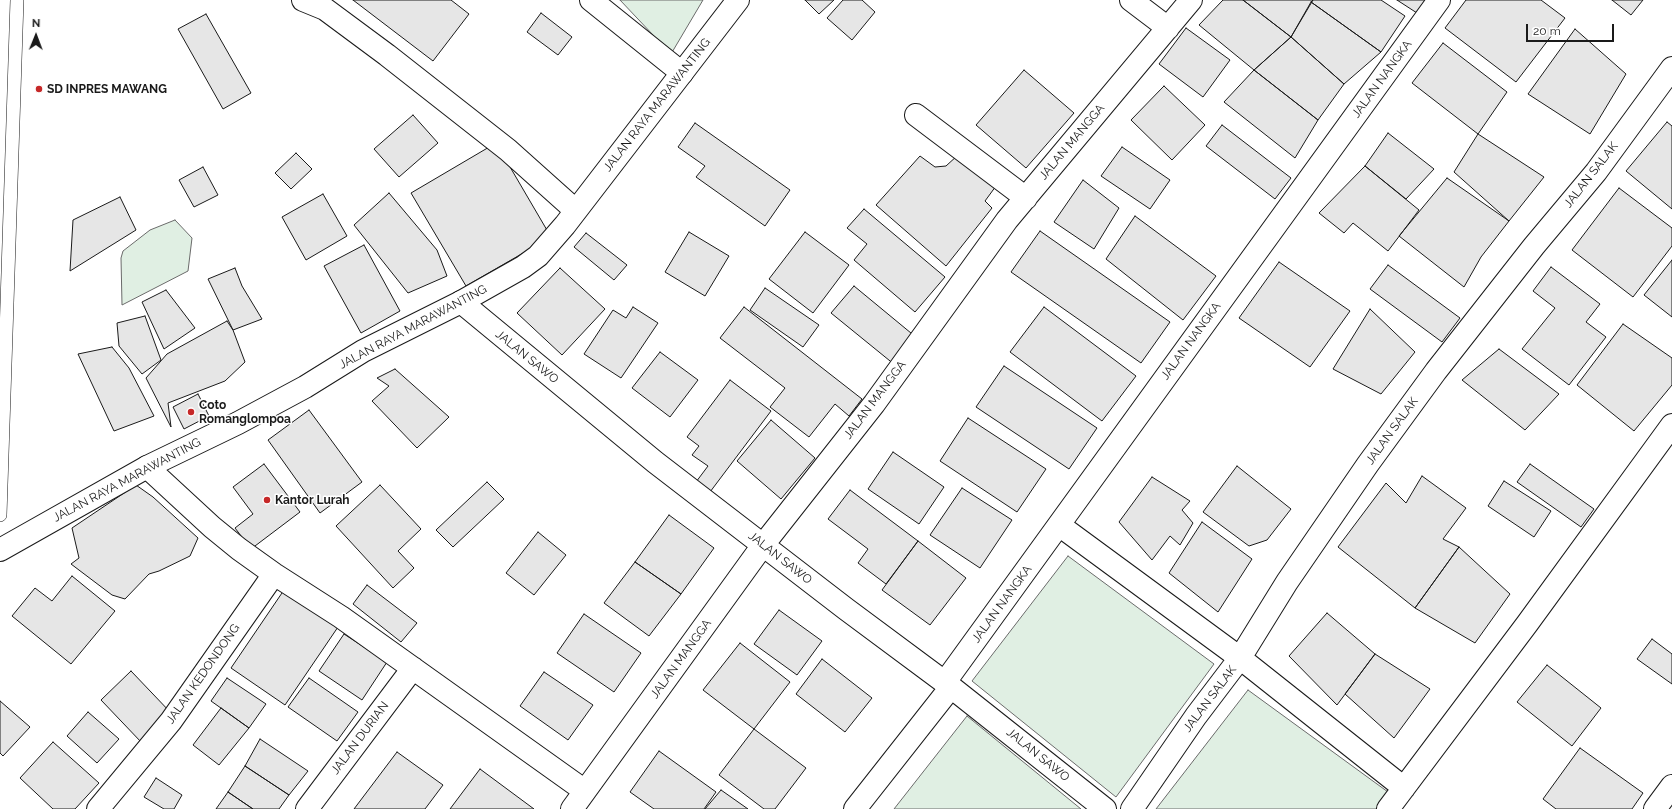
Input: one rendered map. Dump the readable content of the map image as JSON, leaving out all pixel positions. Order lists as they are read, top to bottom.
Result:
{
  "streets": {
    "street": [
      "JALAN NANGKA",
      "JALAN RAYA MARAWANTING",
      "JALAN MANGGA",
      "JALAN SALAK",
      "JALAN SAWO",
      "JALAN KEDONDONG",
      "JALAN DURIAN"
    ]
  },
  "crossings": [
    ["JALAN NANGKA", "JALAN SAWO"],
    ["JALAN RAYA MARAWANTING", "JALAN SAWO"],
    ["JALAN MANGGA", "JALAN SAWO"]
  ],
  "places": ["SD INPRES MAWANG", "Coto Romanglompoa", "Kantor Lurah"],
  "scale_bar": "20 m",
  "north": "top"
}
